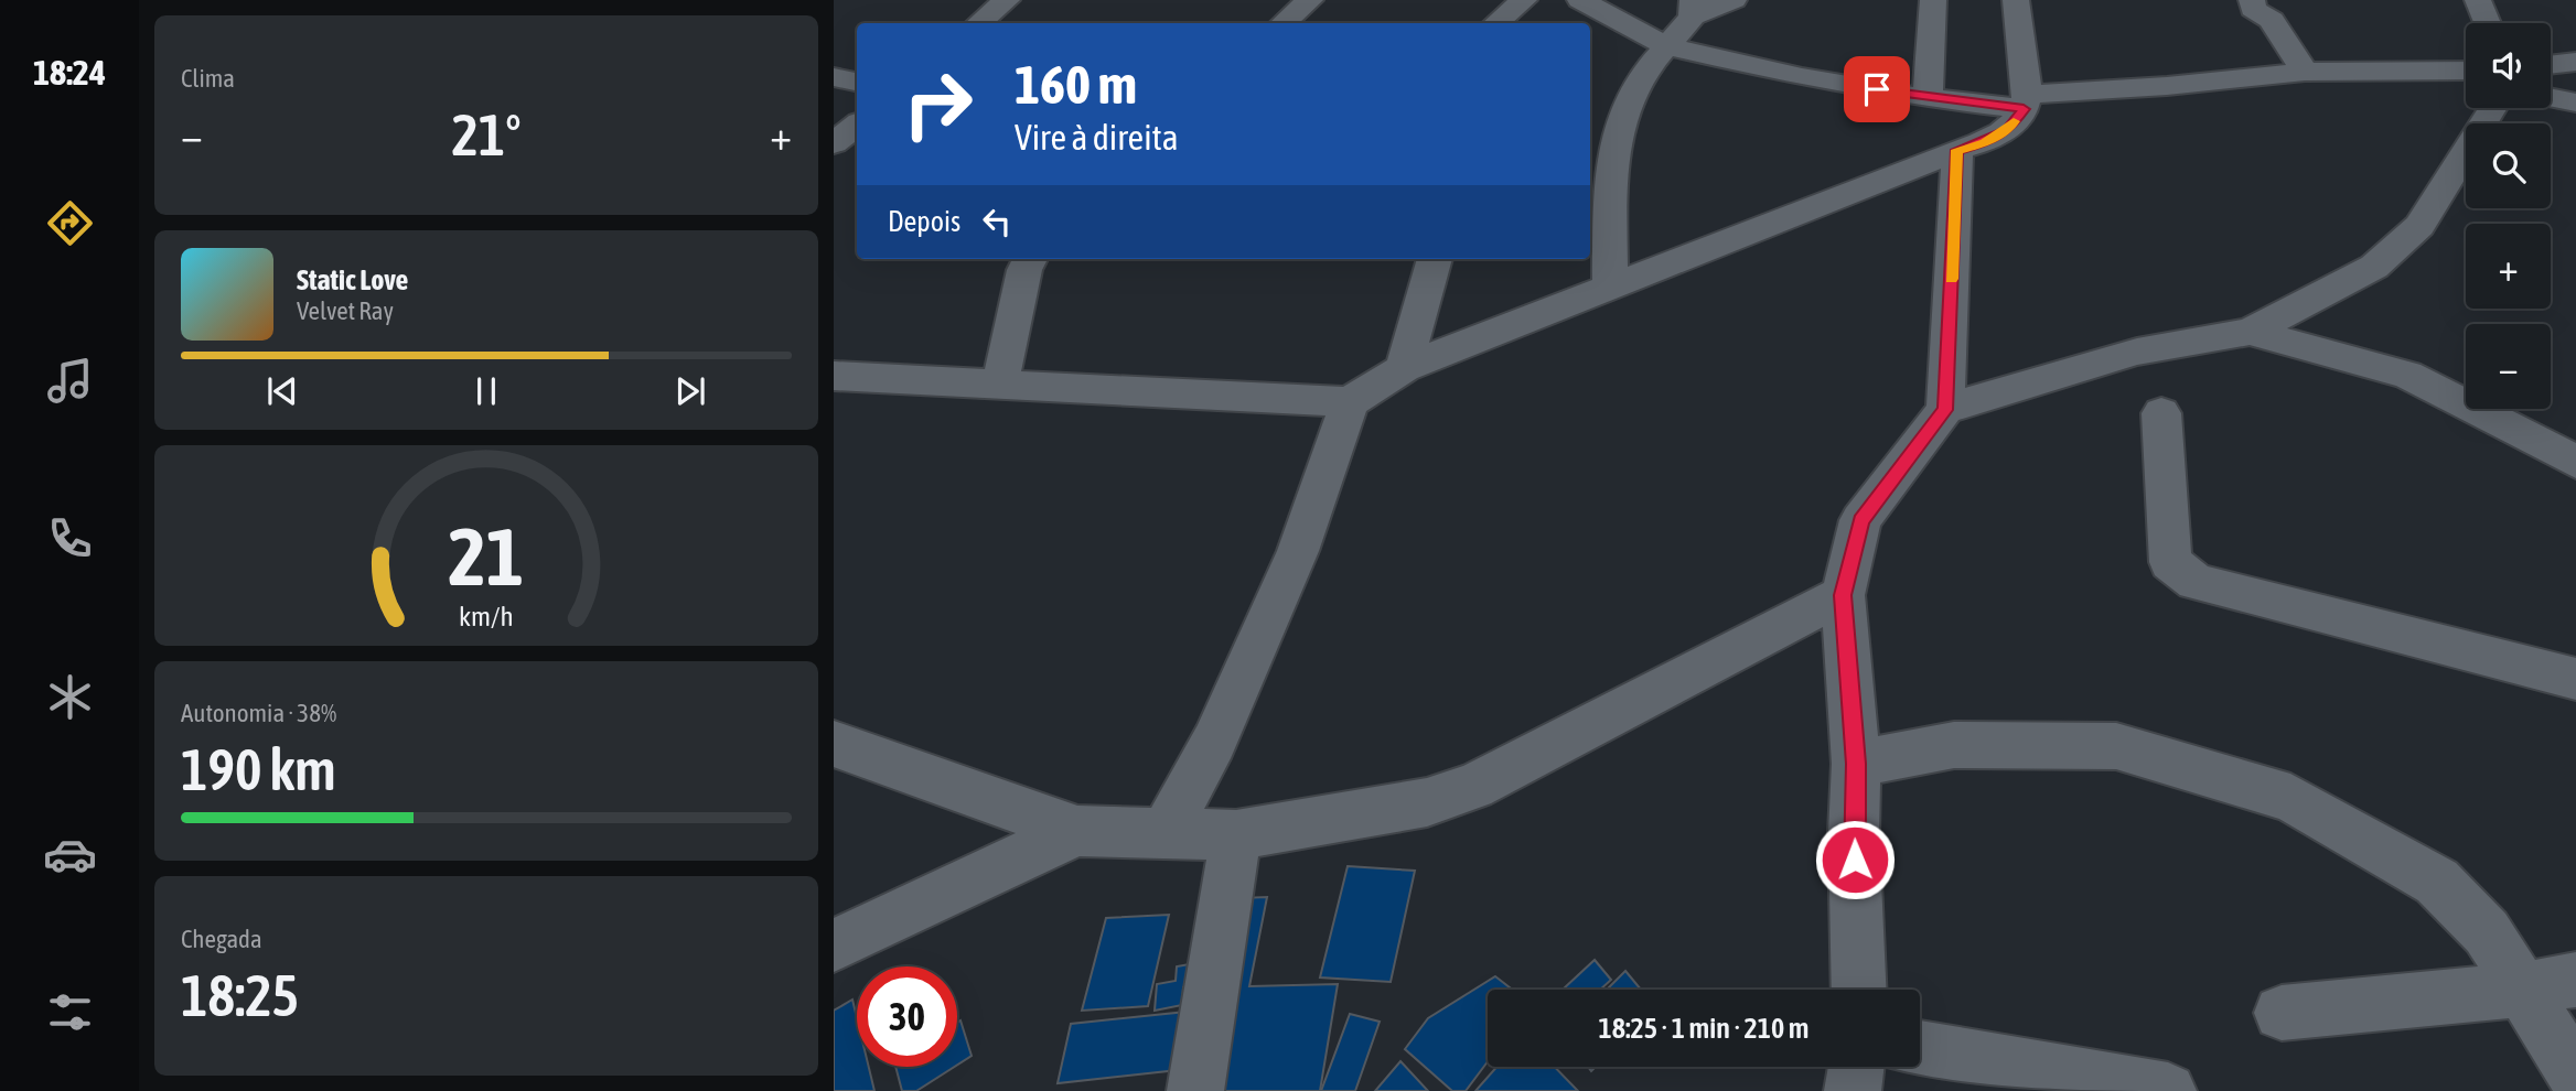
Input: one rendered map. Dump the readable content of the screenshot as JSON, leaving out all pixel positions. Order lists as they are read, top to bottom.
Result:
{
  "page": {
    "tabs": "18:24",
    "tile": [
      "Clima",
      ["Autonomia · 38%", "190 km"],
      ["Chegada", "18:25"]
    ],
    "map_buttons": ["+", "−"],
    "turn": ["160 m", "Vire à direita"],
    "heat": ["−", "21°", "+"],
    "then": "Depois",
    "song": ["Static Love", "Velvet Ray"],
    "limit": "30",
    "trip": "18:25 · 1 min · 210 m",
    "gauge": ["21", "km/h"]
  }
}
